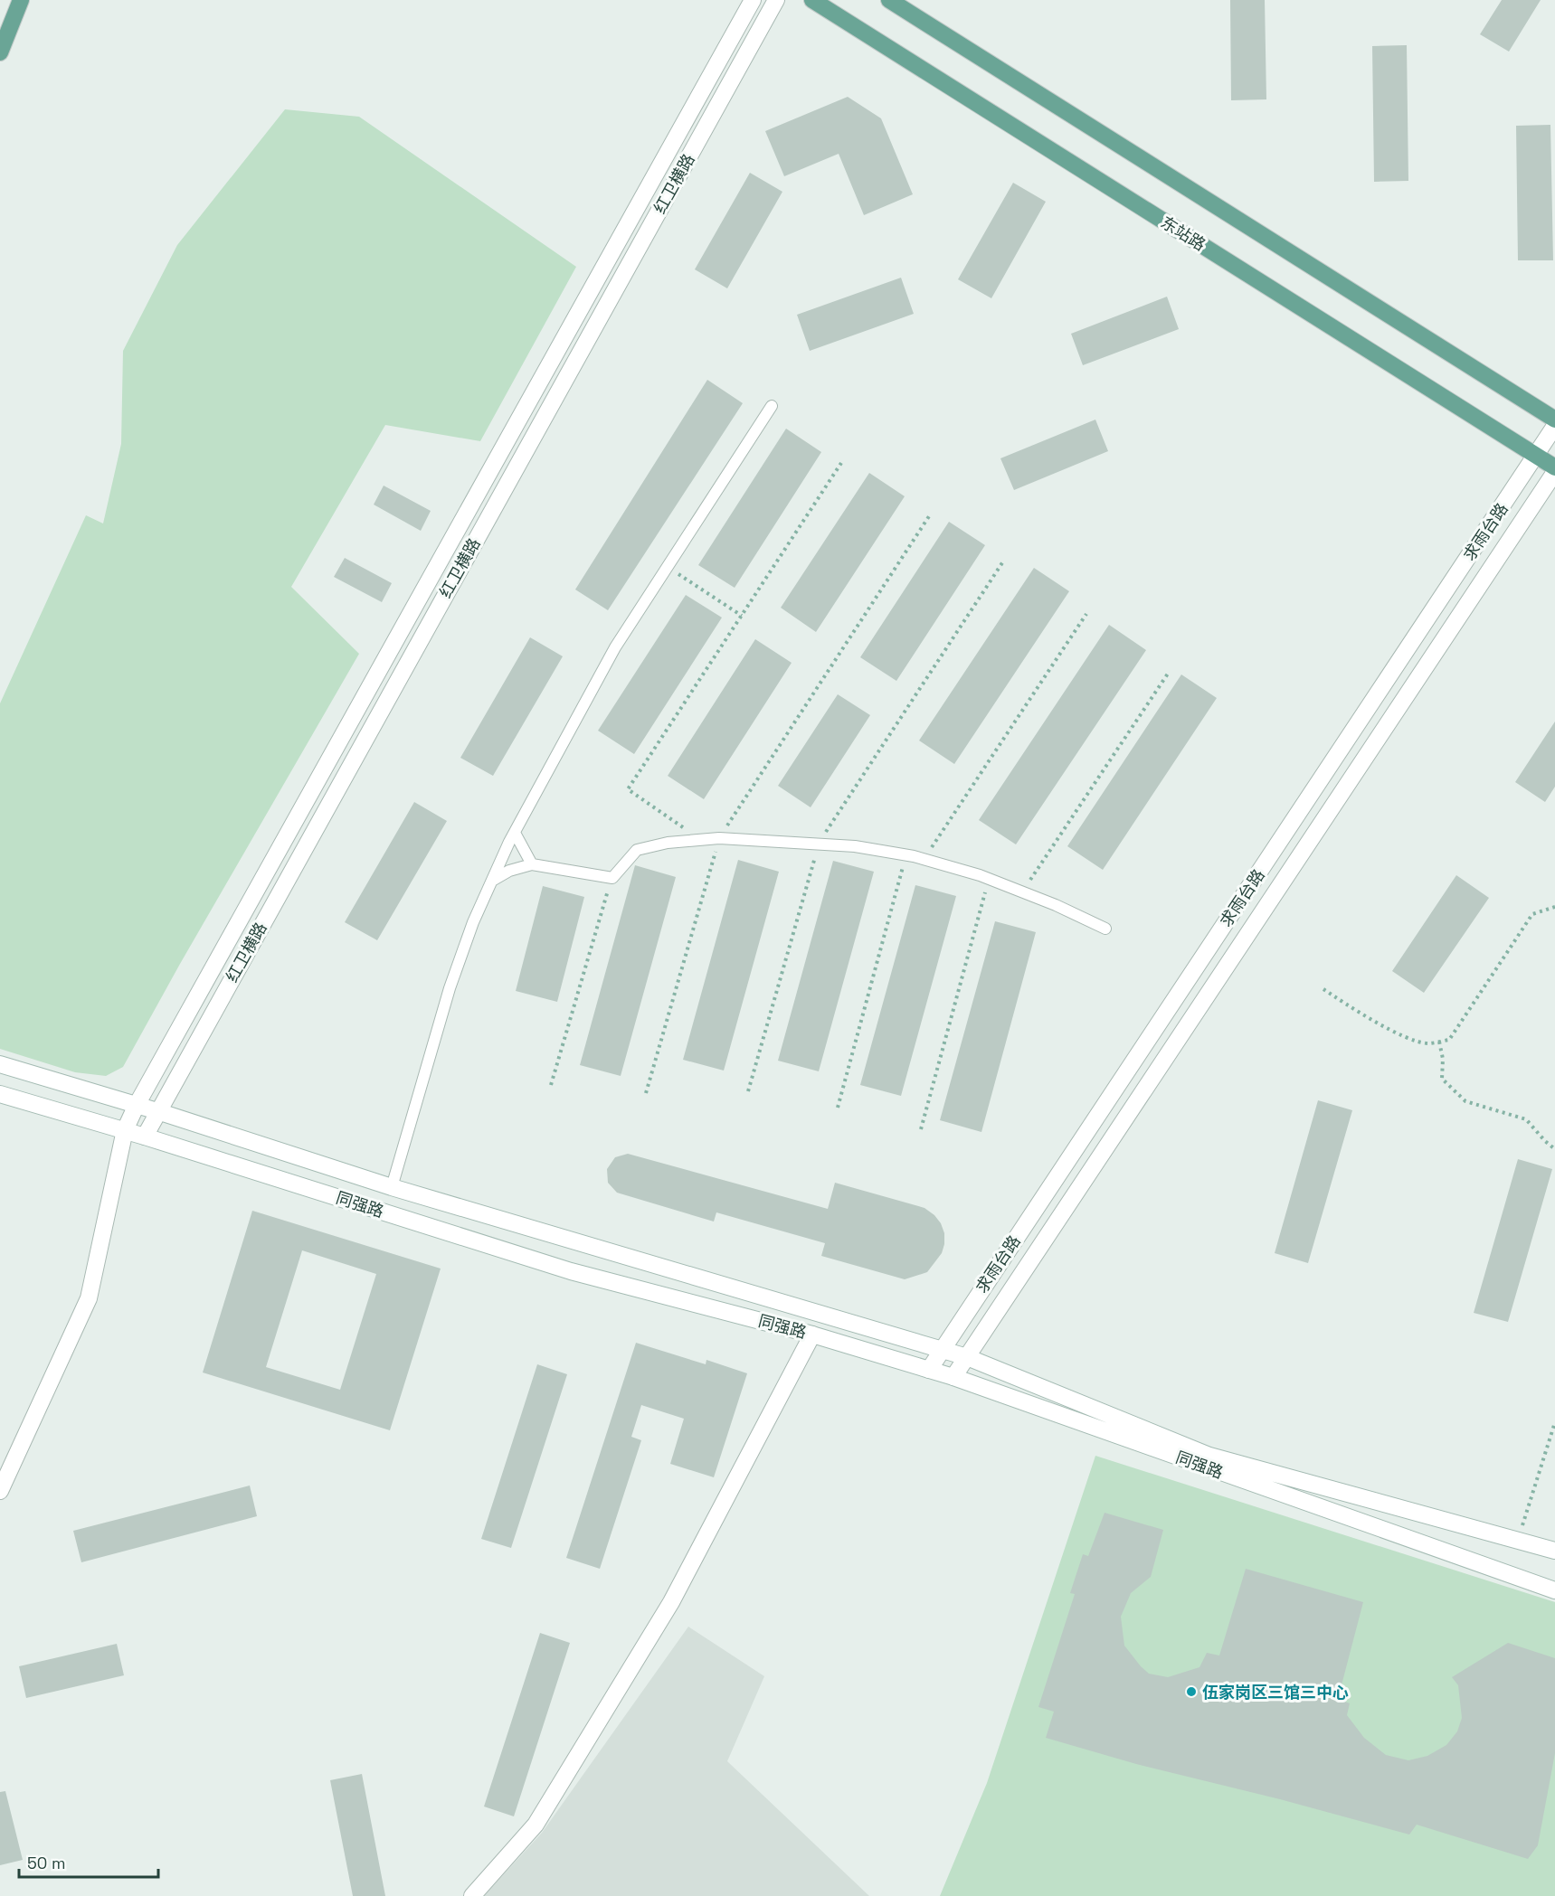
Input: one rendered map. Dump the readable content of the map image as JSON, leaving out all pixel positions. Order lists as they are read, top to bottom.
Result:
{
  "streets": {
    "main road": ["东站路"],
    "street": ["红卫横路", "求雨台路", "同强路"]
  },
  "crossings": [
    ["红卫横路", "同强路"],
    ["东站路", "求雨台路"],
    ["求雨台路", "同强路"]
  ],
  "places": ["伍家岗区三馆三中心"],
  "scale_bar": "50 m"
}
